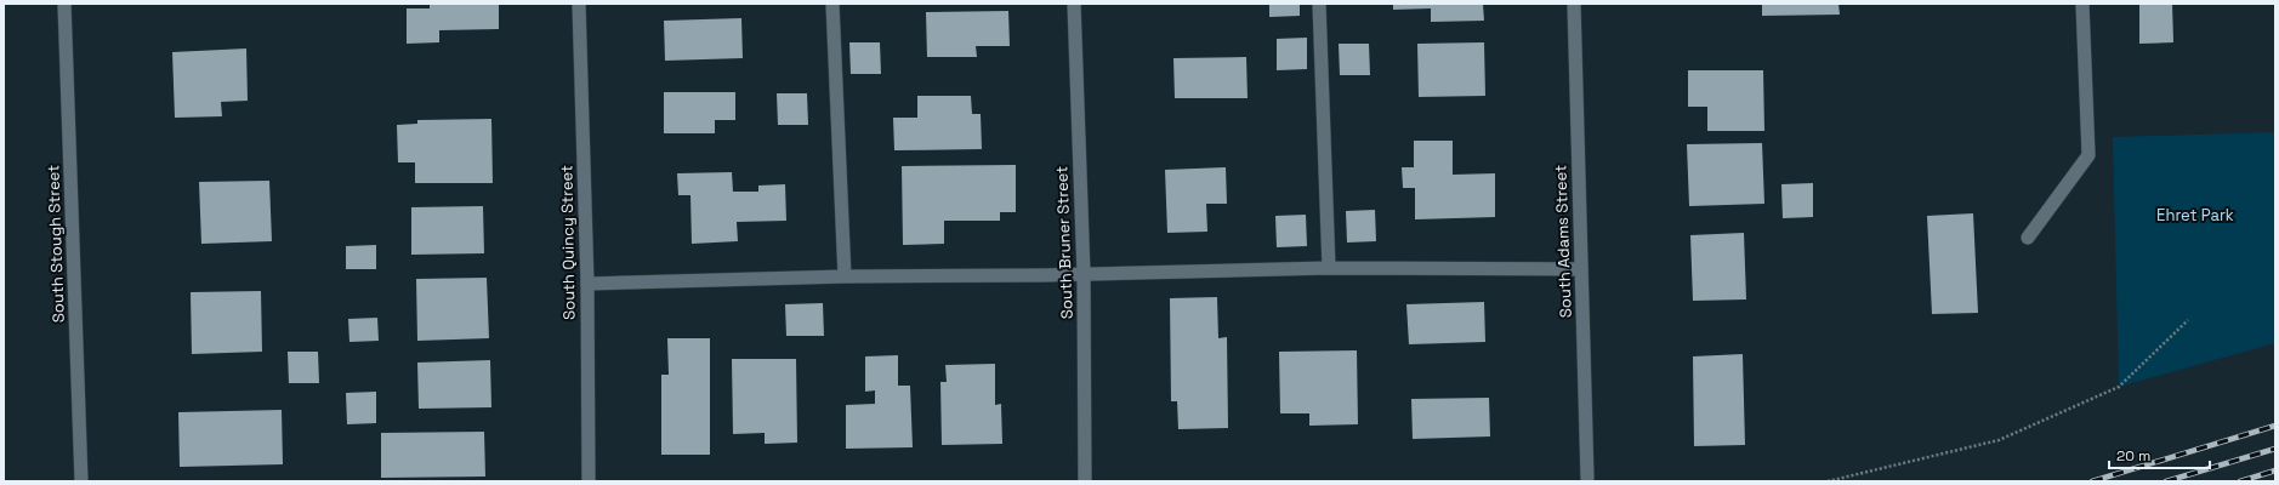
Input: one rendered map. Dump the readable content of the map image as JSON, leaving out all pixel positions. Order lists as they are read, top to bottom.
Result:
{
  "streets": {
    "street": [
      "South Adams Street",
      "South Quincy Street",
      "South Bruner Street",
      "South Stough Street"
    ]
  },
  "parks": ["Ehret Park"],
  "scale_bar": "20 m"
}
